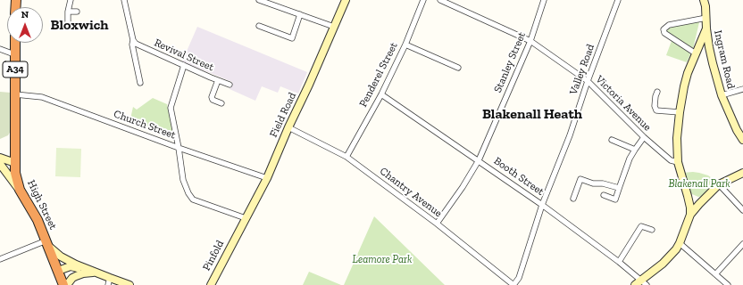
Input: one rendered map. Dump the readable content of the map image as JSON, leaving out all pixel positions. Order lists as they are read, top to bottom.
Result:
{
  "streets": {
    "highway": ["A34", "High Street"],
    "street": [
      "Revival Street",
      "Ingram Road",
      "Stanley Street",
      "Valley Road",
      "Penderel Street",
      "Victoria Avenue",
      "Field Road",
      "Church Street",
      "Booth Street",
      "Chantry Avenue",
      "Pinfold"
    ]
  },
  "crossings": [
    ["Stanley Street", "Victoria Avenue"],
    ["Stanley Street", "Booth Street"],
    ["Stanley Street", "Chantry Avenue"],
    ["A34", "High Street"],
    ["Valley Road", "Victoria Avenue"],
    ["Valley Road", "Booth Street"],
    ["Valley Road", "Chantry Avenue"],
    ["Penderel Street", "Booth Street"],
    ["Penderel Street", "Chantry Avenue"],
    ["Field Road", "Church Street"],
    ["Field Road", "Chantry Avenue"],
    ["Field Road", "Pinfold"],
    ["Church Street", "High Street"]
  ],
  "districts": ["Bloxwich", "Blakenall Heath"],
  "parks": ["Blakenall Park", "Leamore Park"],
  "north": "top"
}
